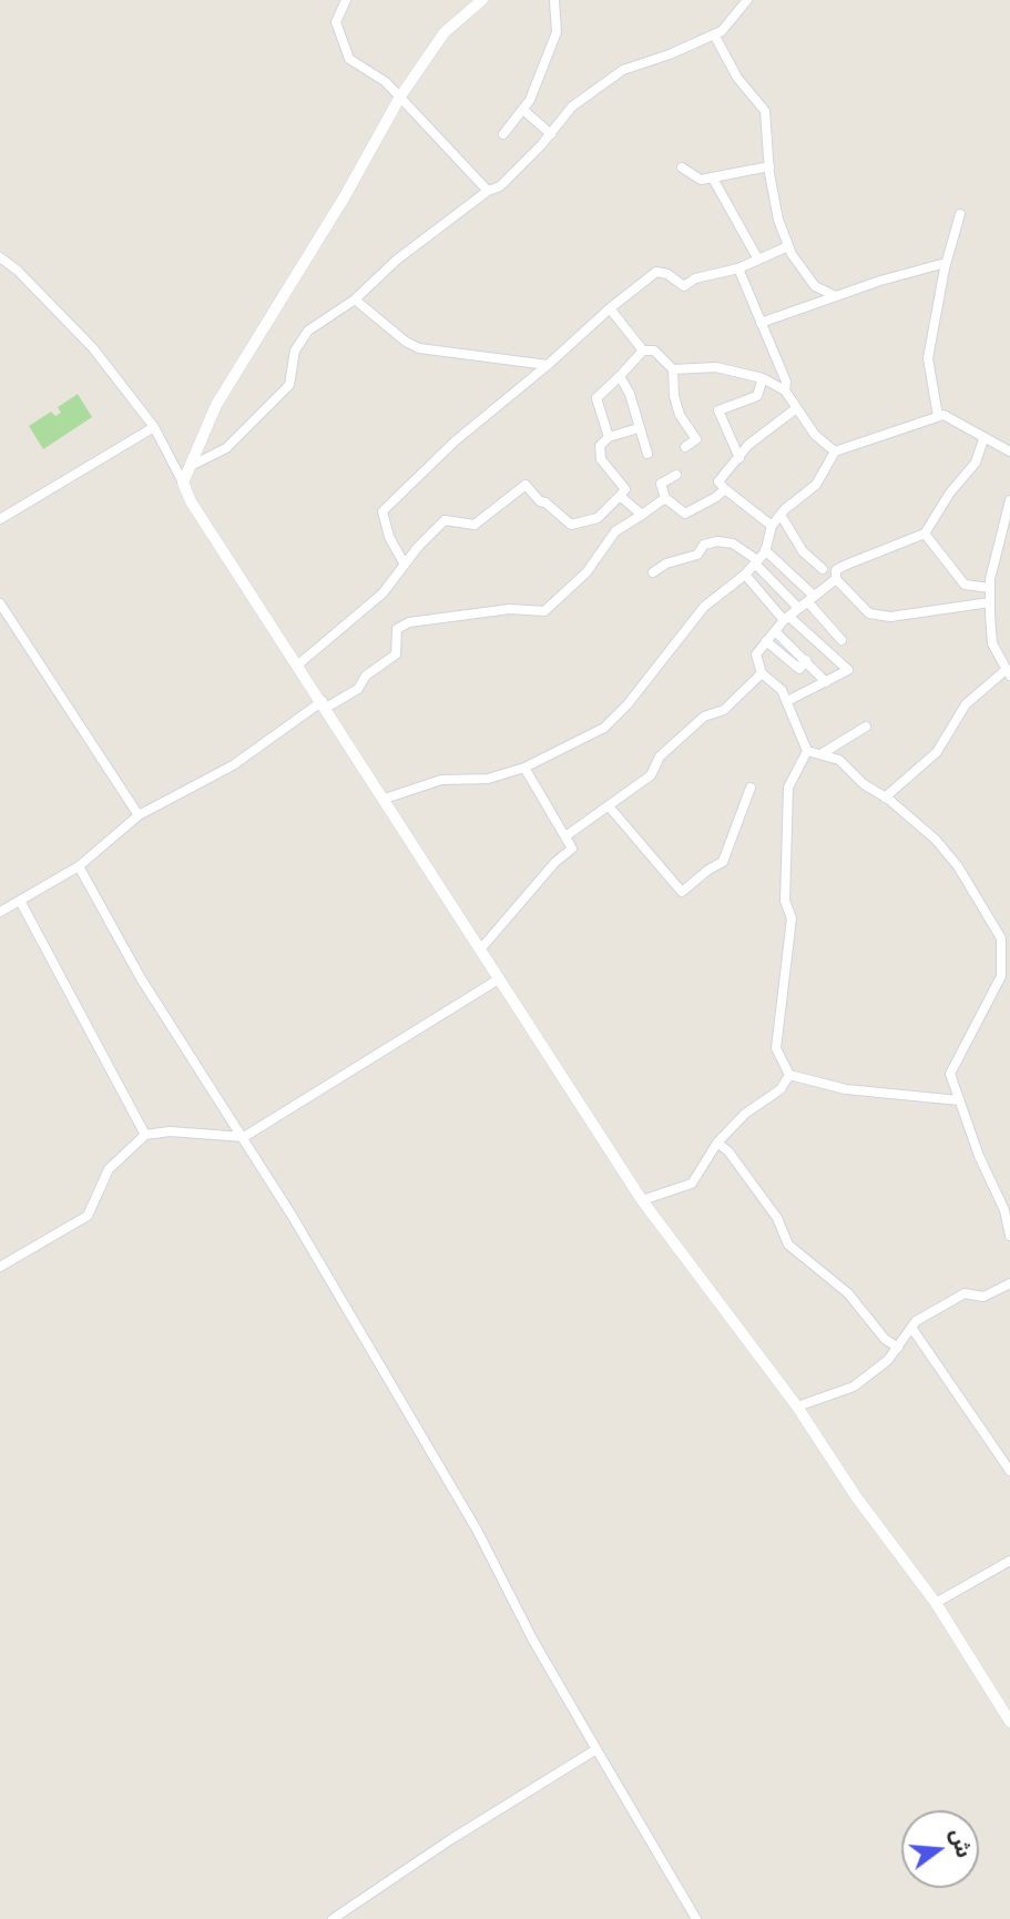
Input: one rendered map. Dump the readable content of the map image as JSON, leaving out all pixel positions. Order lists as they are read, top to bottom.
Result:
{
  "north": "right"
}
